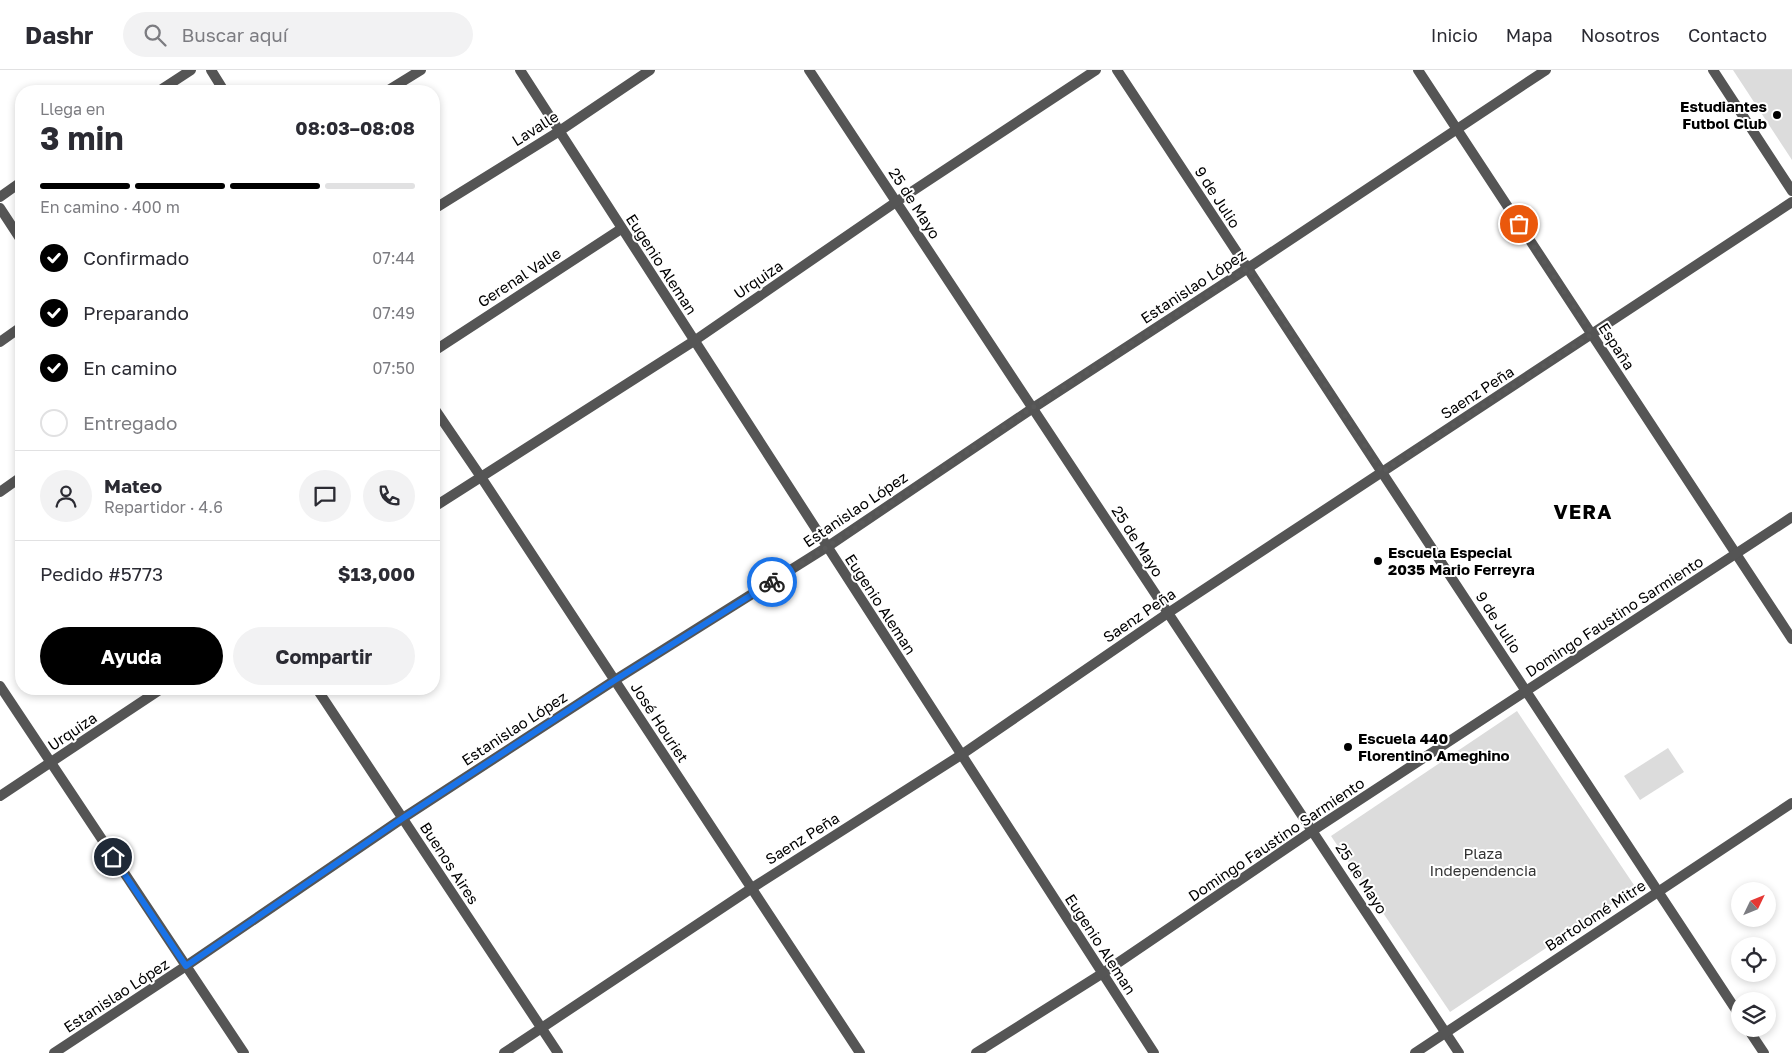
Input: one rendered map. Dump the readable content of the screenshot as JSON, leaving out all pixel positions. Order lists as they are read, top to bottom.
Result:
{
  "streets": {
    "street": [
      "Lavalle",
      "9 de Julio",
      "25 de Mayo",
      "Eugenio Aleman",
      "Gerenal Valle",
      "Urquiza",
      "Estanislao López",
      "España",
      "Saenz Peña",
      "Domingo Faustino Sarmiento",
      "José Houriet",
      "Buenos Aires",
      "Bartolomé Mitre"
    ]
  },
  "crossings": [
    ["Lavalle", "Eugenio Aleman"],
    ["9 de Julio", "Estanislao López"],
    ["9 de Julio", "Saenz Peña"],
    ["9 de Julio", "Domingo Faustino Sarmiento"],
    ["9 de Julio", "Bartolomé Mitre"],
    ["25 de Mayo", "Urquiza"],
    ["25 de Mayo", "Estanislao López"],
    ["25 de Mayo", "Saenz Peña"],
    ["25 de Mayo", "Domingo Faustino Sarmiento"],
    ["25 de Mayo", "Bartolomé Mitre"],
    ["Eugenio Aleman", "Gerenal Valle"],
    ["Eugenio Aleman", "Urquiza"],
    ["Eugenio Aleman", "Estanislao López"],
    ["Eugenio Aleman", "Saenz Peña"],
    ["Eugenio Aleman", "Domingo Faustino Sarmiento"],
    ["Urquiza", "José Houriet"],
    ["Estanislao López", "España"],
    ["Estanislao López", "José Houriet"],
    ["Estanislao López", "Buenos Aires"],
    ["España", "Saenz Peña"],
    ["España", "Domingo Faustino Sarmiento"],
    ["Saenz Peña", "José Houriet"],
    ["Saenz Peña", "Buenos Aires"]
  ],
  "districts": ["VERA"],
  "parks": ["Plaza Independencia"],
  "places": ["Estudiantes Futbol Club", "Escuela Especial 2035 Mario Ferreyra", "Escuela 440 Florentino Ameghino"],
  "north": "top right",
  "page": {
    "header": "Dashr",
    "search": "Buscar aquí",
    "nav": [
      "Inicio",
      "Mapa",
      "Nosotros",
      "Contacto"
    ],
    "heading": ["3 min", "Llega en", "08:03–08:08"],
    "panel": [
      "Mateo",
      "Repartidor · 4.6",
      "Pedido #5773",
      "$13,000"
    ],
    "bar": "En camino · 400 m",
    "list": [
      ["Confirmado", "07:44"],
      ["Preparando", "07:49"],
      ["En camino", "07:50"],
      "Entregado"
    ],
    "buttons": ["Ayuda", "Compartir"]
  }
}
